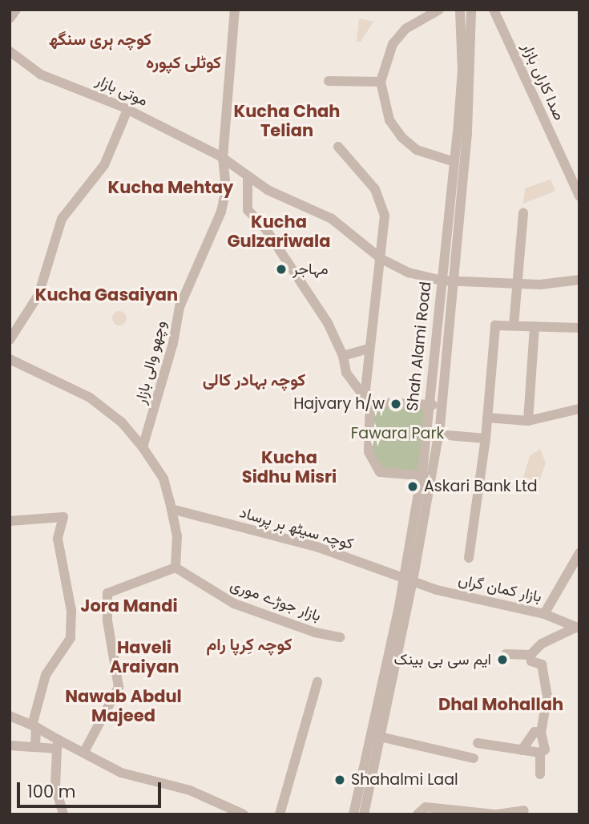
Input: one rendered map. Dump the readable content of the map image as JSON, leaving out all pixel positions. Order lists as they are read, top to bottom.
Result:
{
  "streets": {
    "street": [
      "صدا کاراں بازار",
      "موتی بازار",
      "Shah Alami Road",
      "وچھو والی بازار",
      "کوچہ سیٹھ ہر پرساد",
      "بازار کمان گراں",
      "بازار جوڑے موری"
    ]
  },
  "crossings": [
    ["موتی بازار", "Shah Alami Road"],
    ["موتی بازار", "وچھو والی بازار"],
    ["Shah Alami Road", "کوچہ سیٹھ ہر پرساد"],
    ["Shah Alami Road", "بازار کمان گراں"],
    ["کوچہ سیٹھ ہر پرساد", "بازار کمان گراں"]
  ],
  "districts": [
    "کوچہ ہری سنگھ",
    "کوٹلی کپورہ",
    "Kucha Chah Telian",
    "Kucha Mehtay",
    "Kucha Gulzariwala",
    "Kucha Gasaiyan",
    "کوچہ بہادر کالی",
    "Kucha Sidhu Misri",
    "Jora Mandi",
    "کوچہ کِرپا رام",
    "Haveli Araiyan",
    "Nawab Abdul Majeed",
    "Dhal Mohallah"
  ],
  "parks": ["Fawara Park"],
  "places": [
    "مہاجر",
    "Hajvary h/w",
    "Askari Bank Ltd",
    "ایم سی بی بینک",
    "Shahalmi Laal"
  ],
  "scale_bar": "100 m"
}
